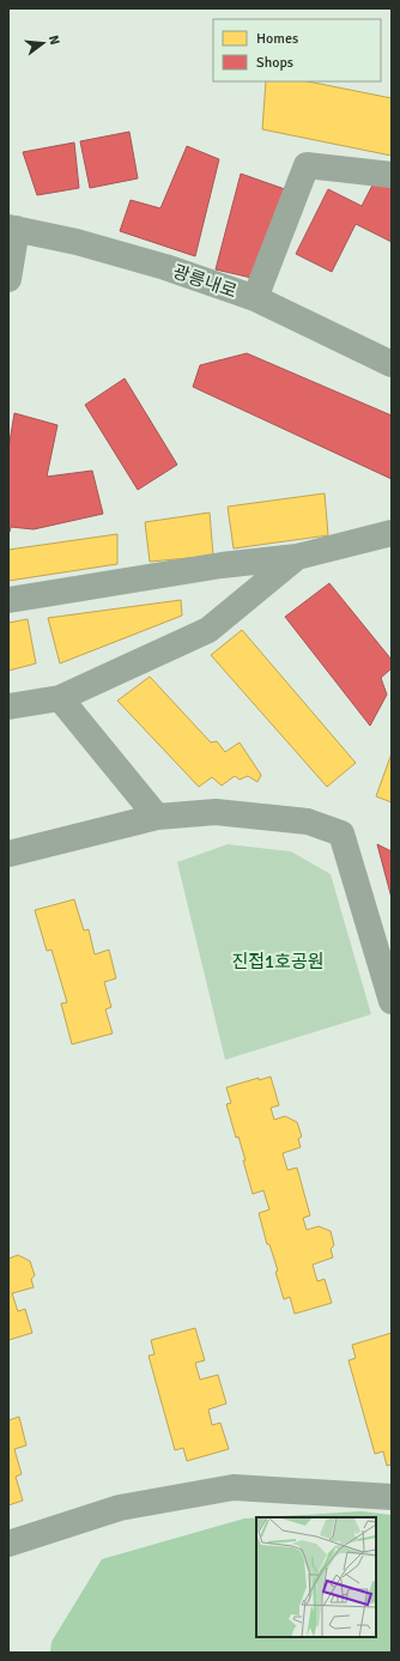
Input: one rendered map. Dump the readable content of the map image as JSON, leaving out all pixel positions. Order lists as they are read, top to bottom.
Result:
{
  "streets": {
    "street": ["광릉내로"]
  },
  "parks": ["진접1호공원"],
  "legend": ["Homes", "Shops"],
  "north": "right"
}
